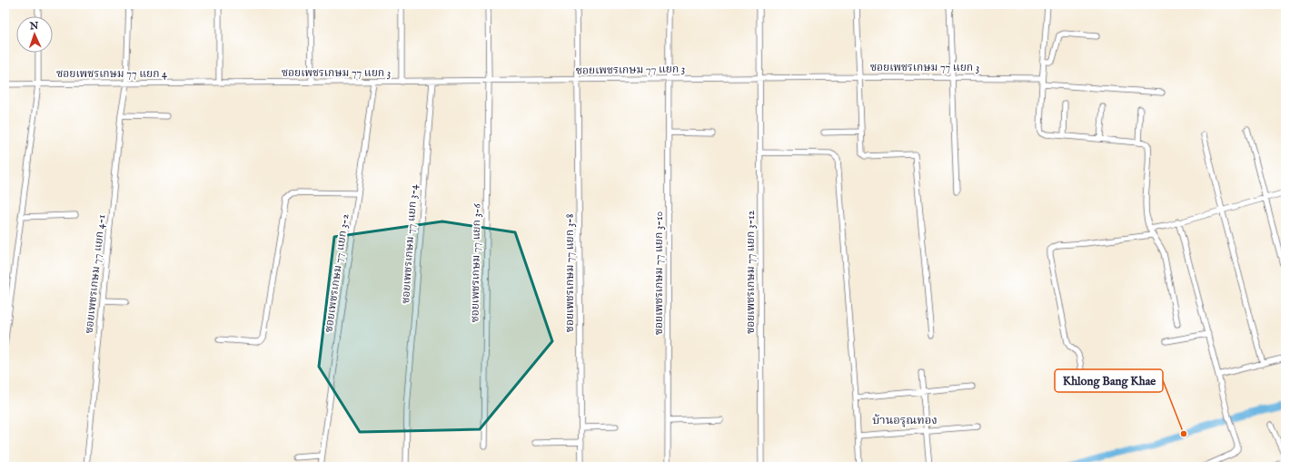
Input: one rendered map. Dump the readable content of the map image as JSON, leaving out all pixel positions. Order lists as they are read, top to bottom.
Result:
{
  "streets": {
    "street": [
      "ซอยเพชรเกษม 77 แยก 3",
      "ซอยเพชรเกษม 77 แยก 4",
      "ซอยเพชรเกษม 77 แยก 3-4",
      "ซอยเพชรเกษม 77 แยก 3-6",
      "ซอยเพชรเกษม 77 แยก 3-12",
      "ซอยเพชรเกษม 77 แยก 3-2",
      "ซอยเพชรเกษม 77 แยก 3-8",
      "ซอยเพชรเกษม 77 แยก 3-10",
      "ซอยเพชรเกษม 77 แยก 4-1"
    ]
  },
  "crossings": [
    ["ซอยเพชรเกษม 77 แยก 3", "ซอยเพชรเกษม 77 แยก 4"],
    ["ซอยเพชรเกษม 77 แยก 3", "ซอยเพชรเกษม 77 แยก 3-4"],
    ["ซอยเพชรเกษม 77 แยก 3", "ซอยเพชรเกษม 77 แยก 3-6"],
    ["ซอยเพชรเกษม 77 แยก 3", "ซอยเพชรเกษม 77 แยก 3-12"],
    ["ซอยเพชรเกษม 77 แยก 3", "ซอยเพชรเกษม 77 แยก 3-2"],
    ["ซอยเพชรเกษม 77 แยก 3", "ซอยเพชรเกษม 77 แยก 3-8"],
    ["ซอยเพชรเกษม 77 แยก 3", "ซอยเพชรเกษม 77 แยก 3-10"],
    ["ซอยเพชรเกษม 77 แยก 4", "ซอยเพชรเกษม 77 แยก 4-1"]
  ],
  "districts": ["บ้านอรุณทอง"],
  "places": ["Khlong Bang Khae"],
  "north": "top"
}
